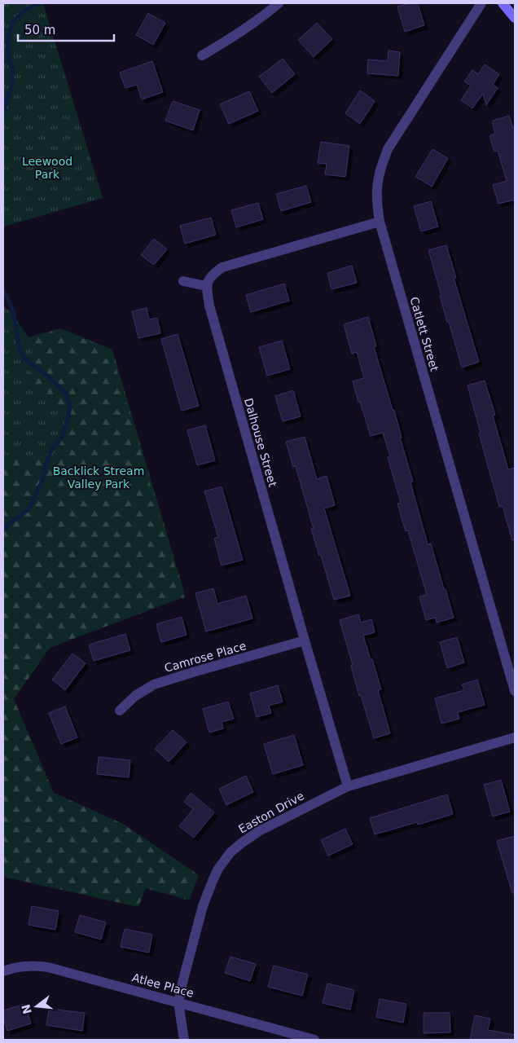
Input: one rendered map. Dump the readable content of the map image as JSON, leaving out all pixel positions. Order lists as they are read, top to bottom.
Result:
{
  "streets": {
    "street": [
      "Catlett Street",
      "Dalhouse Street",
      "Camrose Place",
      "Easton Drive",
      "Atlee Place"
    ]
  },
  "crossings": [
    ["Dalhouse Street", "Camrose Place"],
    ["Dalhouse Street", "Easton Drive"],
    ["Easton Drive", "Atlee Place"]
  ],
  "parks": ["Leewood Park", "Backlick Stream Valley Park"],
  "scale_bar": "50 m",
  "north": "left"
}
